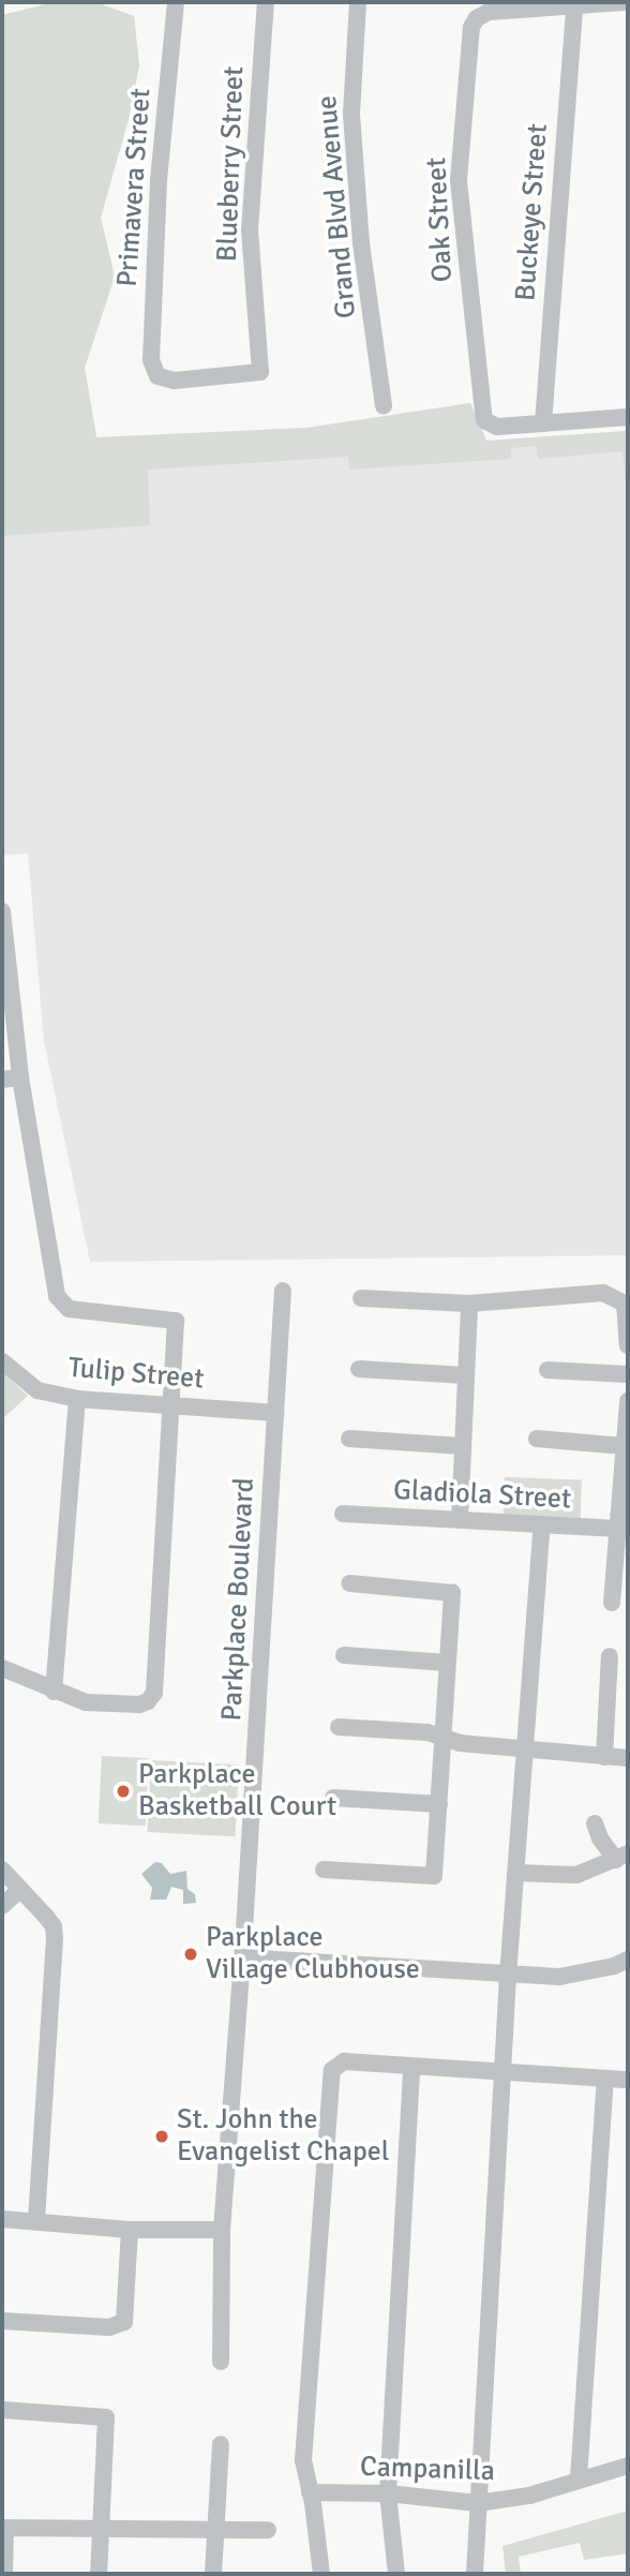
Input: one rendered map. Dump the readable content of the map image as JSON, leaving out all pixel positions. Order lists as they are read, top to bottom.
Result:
{
  "streets": {
    "street": [
      "Blueberry Street",
      "Primavera Street",
      "Grand Blvd Avenue",
      "Buckeye Street",
      "Oak Street",
      "Tulip Street",
      "Gladiola Street",
      "Parkplace Boulevard",
      "Campanilla"
    ]
  },
  "crossings": [
    ["Blueberry Street", "Primavera Street"],
    ["Buckeye Street", "Oak Street"],
    ["Tulip Street", "Parkplace Boulevard"]
  ],
  "places": ["Parkplace Basketball Court", "Parkplace Village Clubhouse", "St. John the Evangelist Chapel"]
}
